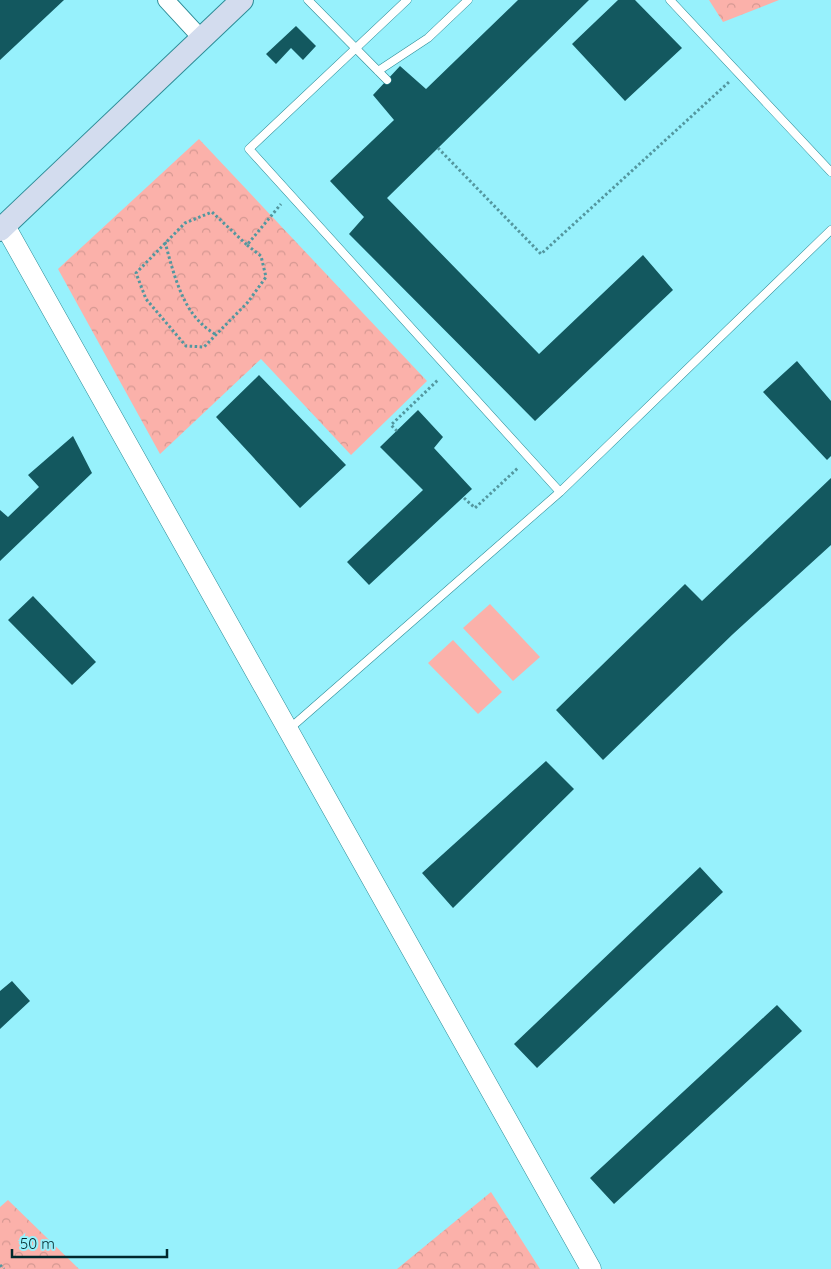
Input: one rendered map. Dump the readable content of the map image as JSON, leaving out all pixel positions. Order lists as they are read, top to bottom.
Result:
{
  "scale_bar": "50 m"
}
